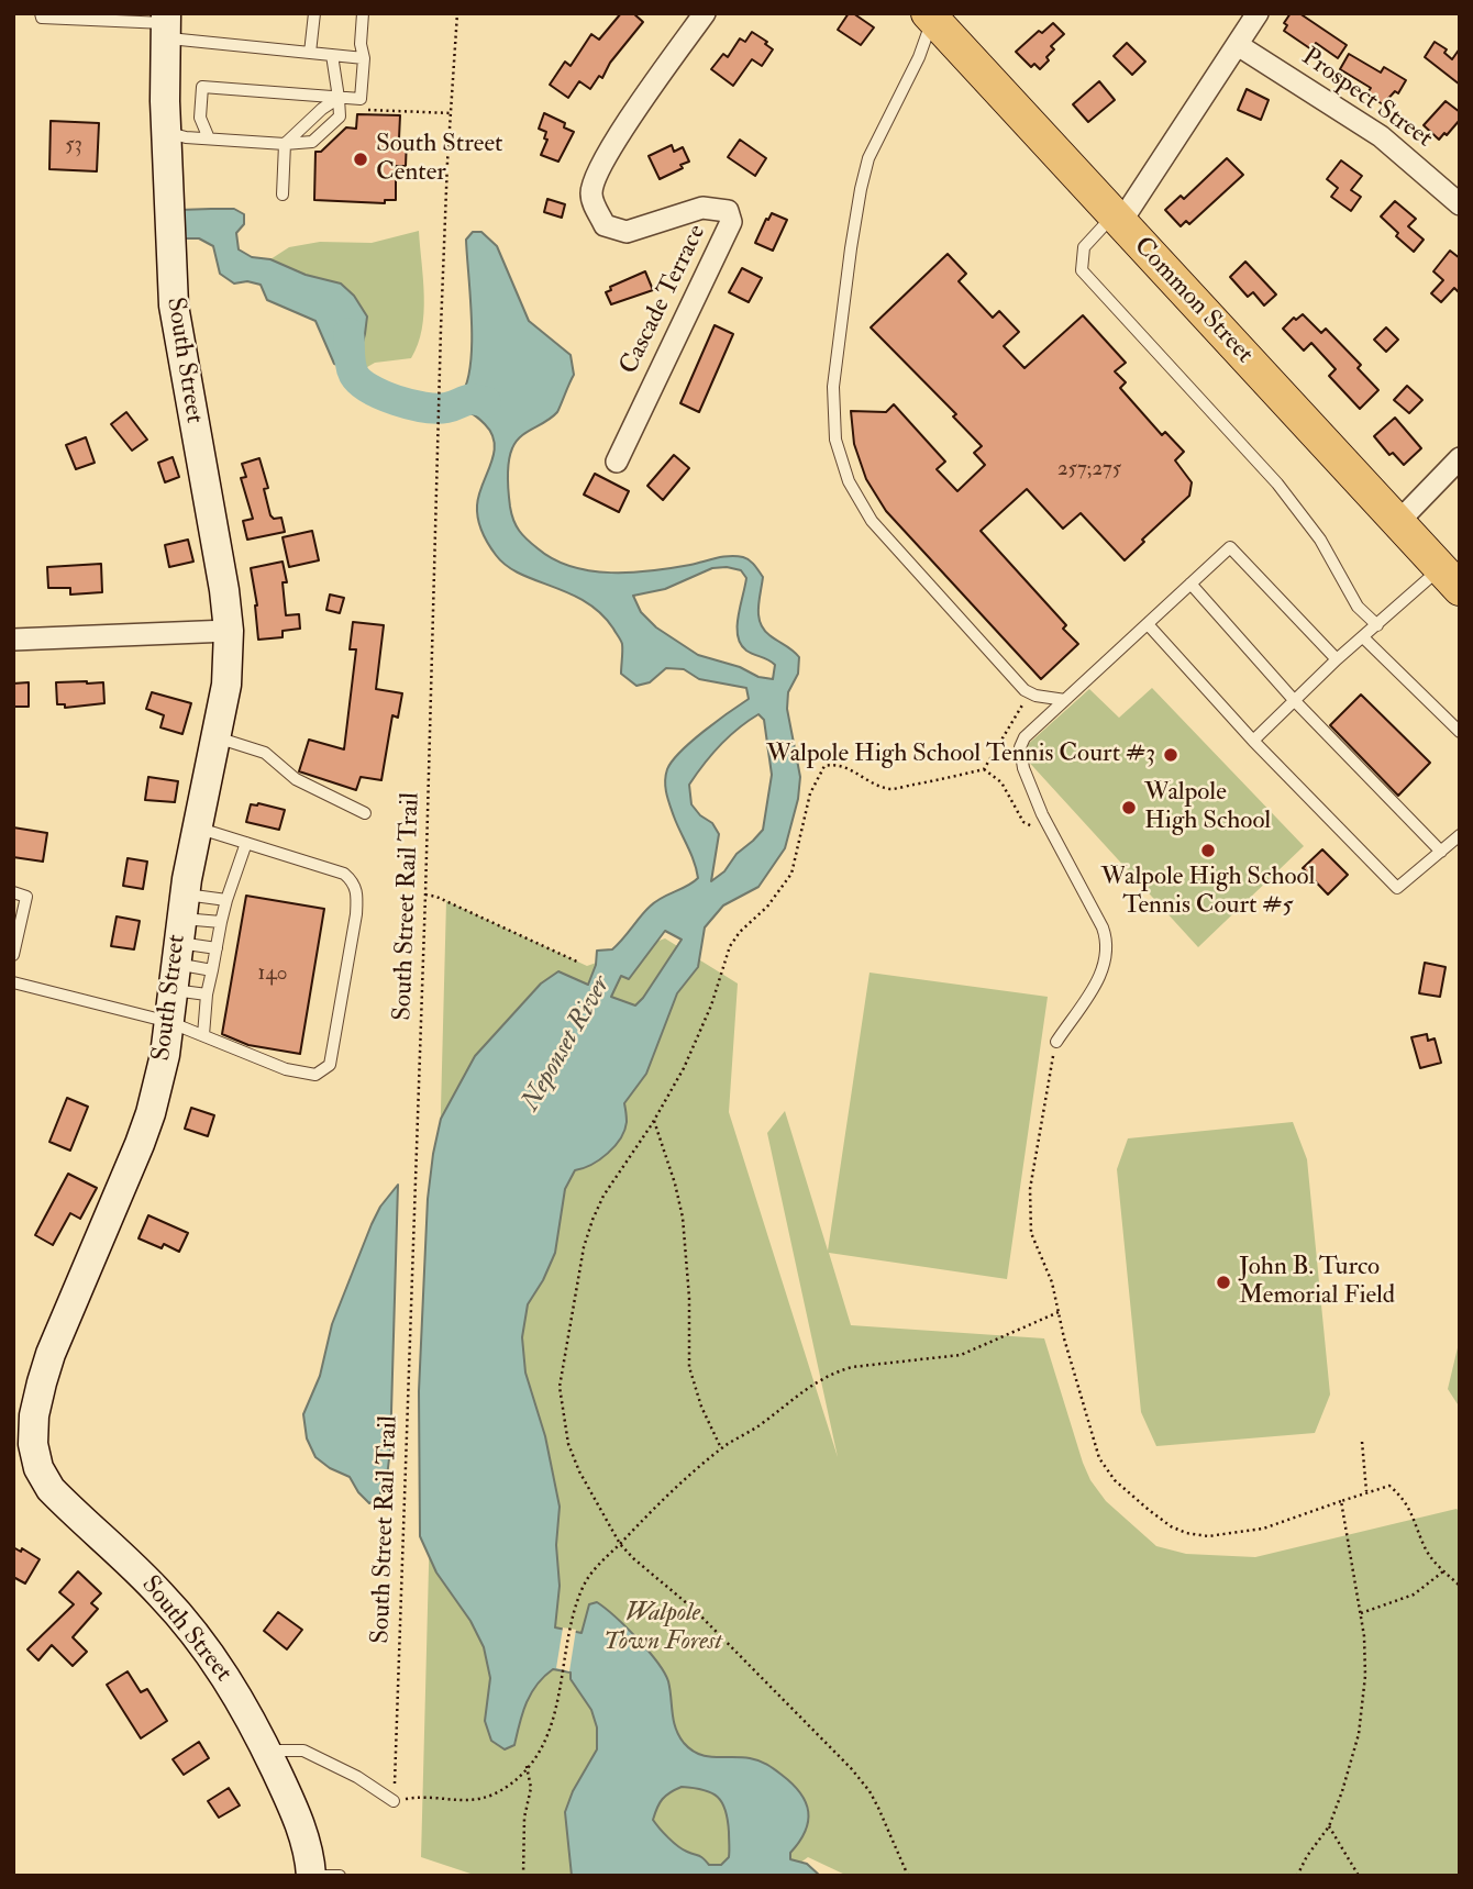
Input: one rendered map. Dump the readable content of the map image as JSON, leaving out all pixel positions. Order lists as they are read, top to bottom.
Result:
{
  "streets": {
    "main road": ["Common Street"],
    "street": ["Prospect Street", "Cascade Terrace", "South Street"],
    "path": ["South Street Rail Trail"]
  },
  "water": ["Neponset River"],
  "parks": ["Walpole Town Forest"],
  "places": [
    "South Street Center",
    "Walpole High School Tennis Court #3",
    "Walpole High School",
    "Walpole High School Tennis Court #5",
    "John B. Turco Memorial Field"
  ],
  "house_numbers": ["53", "257;275", "140"]
}
